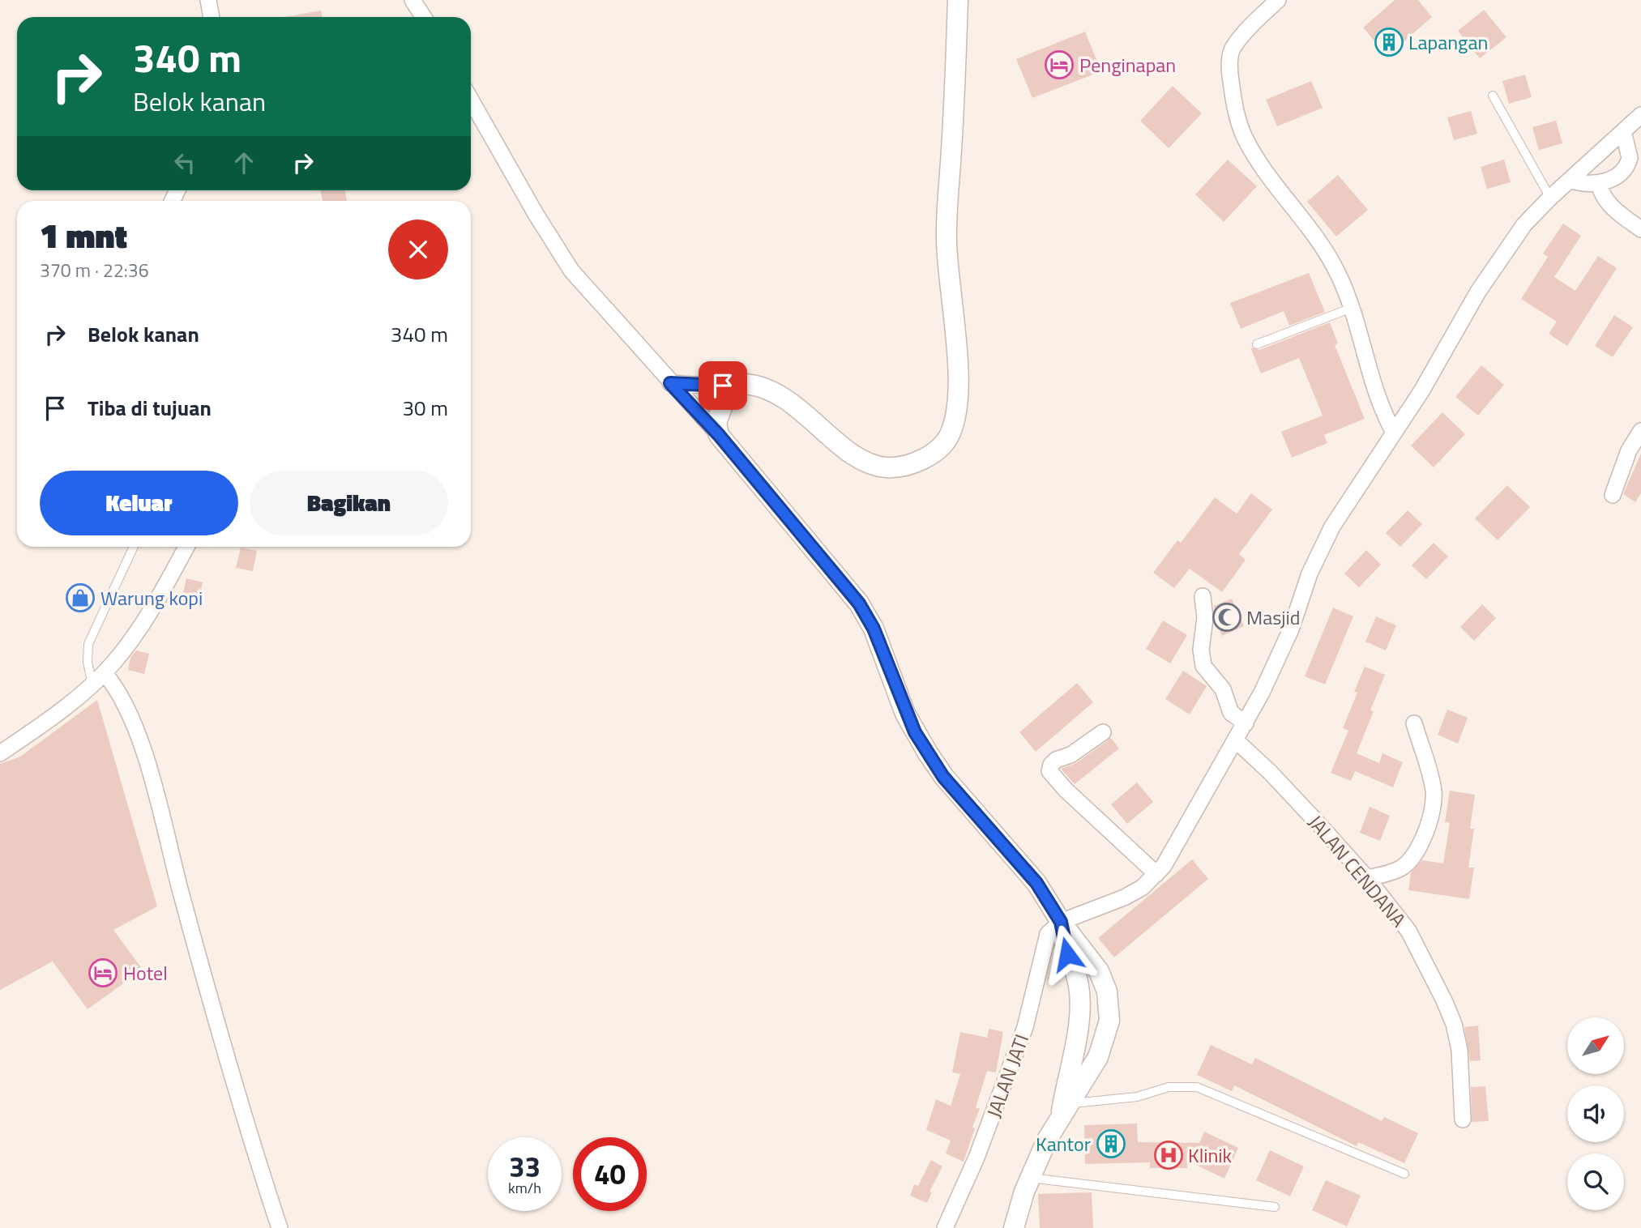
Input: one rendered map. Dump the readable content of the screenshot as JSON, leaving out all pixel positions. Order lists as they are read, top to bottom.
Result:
{
  "streets": {
    "street": ["JALAN CENDANA", "JALAN JATI"]
  },
  "places": {
    "building": ["Lapangan", "Kantor"],
    "hotel": ["Penginapan", "Hotel"],
    "shop": ["Warung kopi"],
    "mosque": ["Masjid"],
    "hospital": ["Klinik"]
  },
  "north": "top right",
  "page": {
    "turn": ["340 m", "Belok kanan"],
    "heading": ["1 mnt", "370 m · 22:36"],
    "list": [
      {
        "name": "Belok kanan",
        "value": "340 m"
      },
      {
        "name": "Tiba di tujuan",
        "value": "30 m"
      }
    ],
    "buttons": ["Keluar", "Bagikan"],
    "speed": "33 km/h",
    "limit": "40"
  }
}
